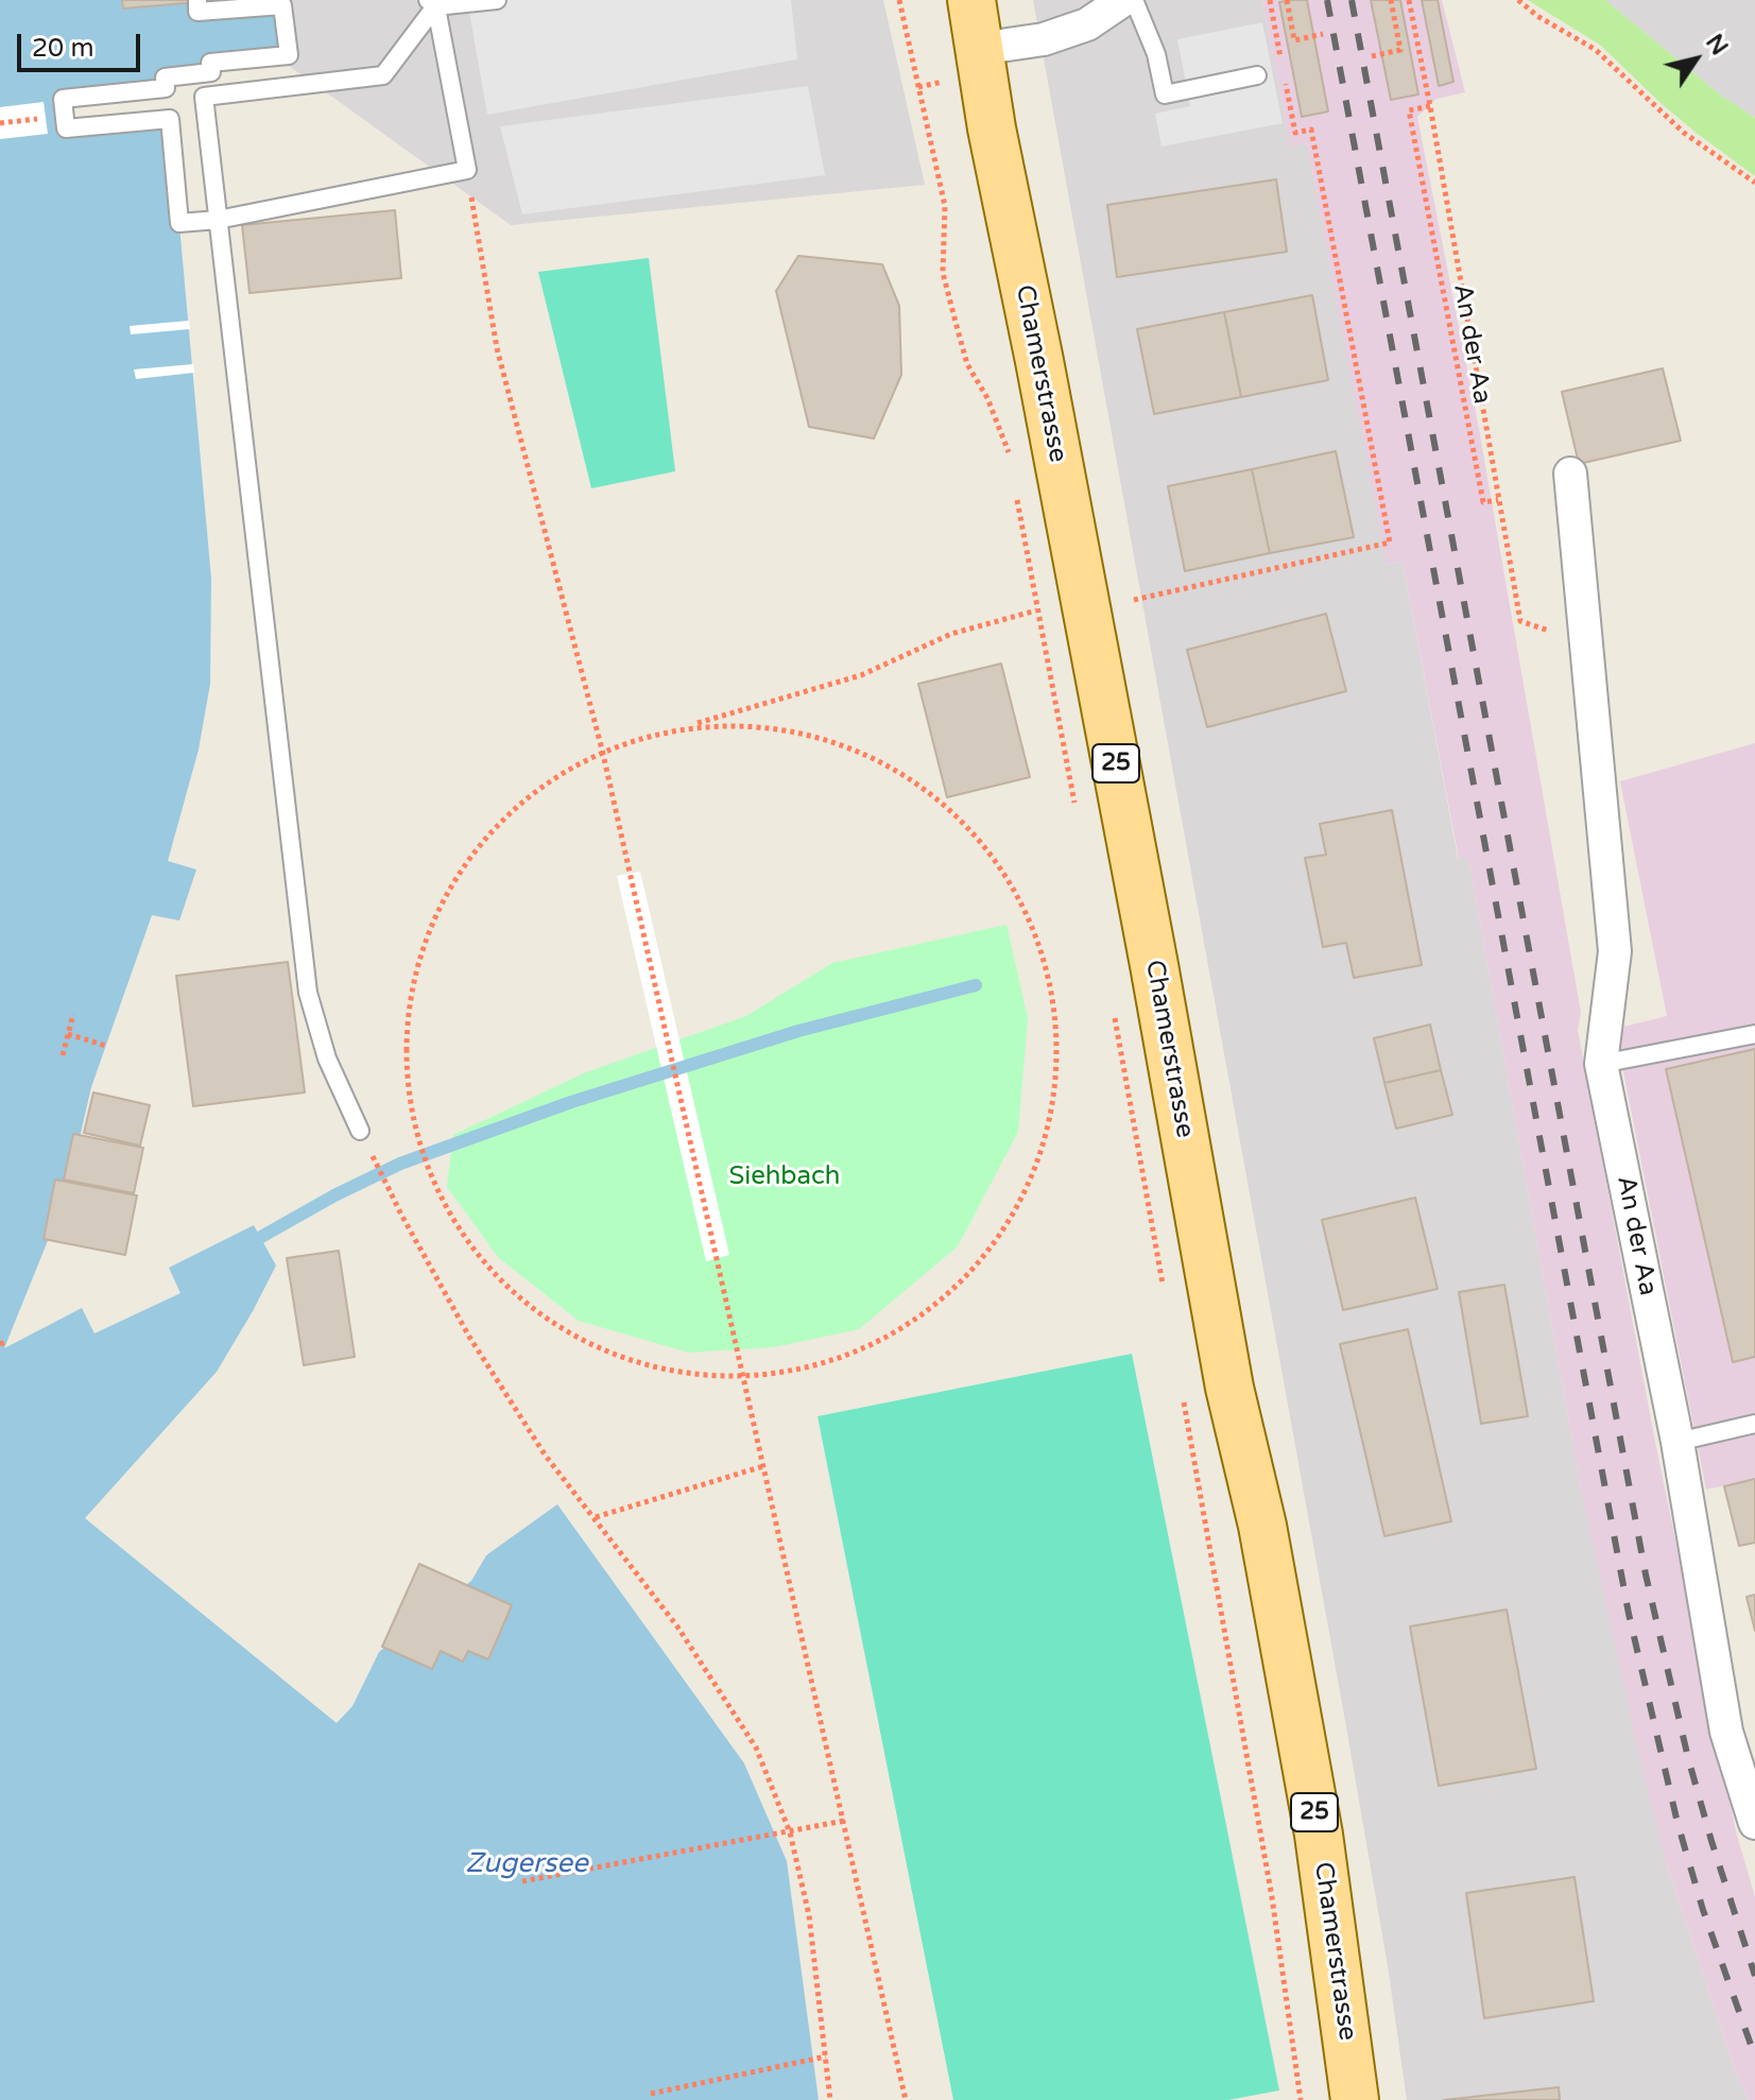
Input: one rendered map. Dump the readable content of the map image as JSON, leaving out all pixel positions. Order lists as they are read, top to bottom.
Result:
{
  "streets": {
    "main road": ["Chamerstrasse", "25"],
    "street": ["An der Aa"]
  },
  "water": ["Zugersee"],
  "parks": ["Siehbach"],
  "scale_bar": "20 m",
  "north": "top right"
}
